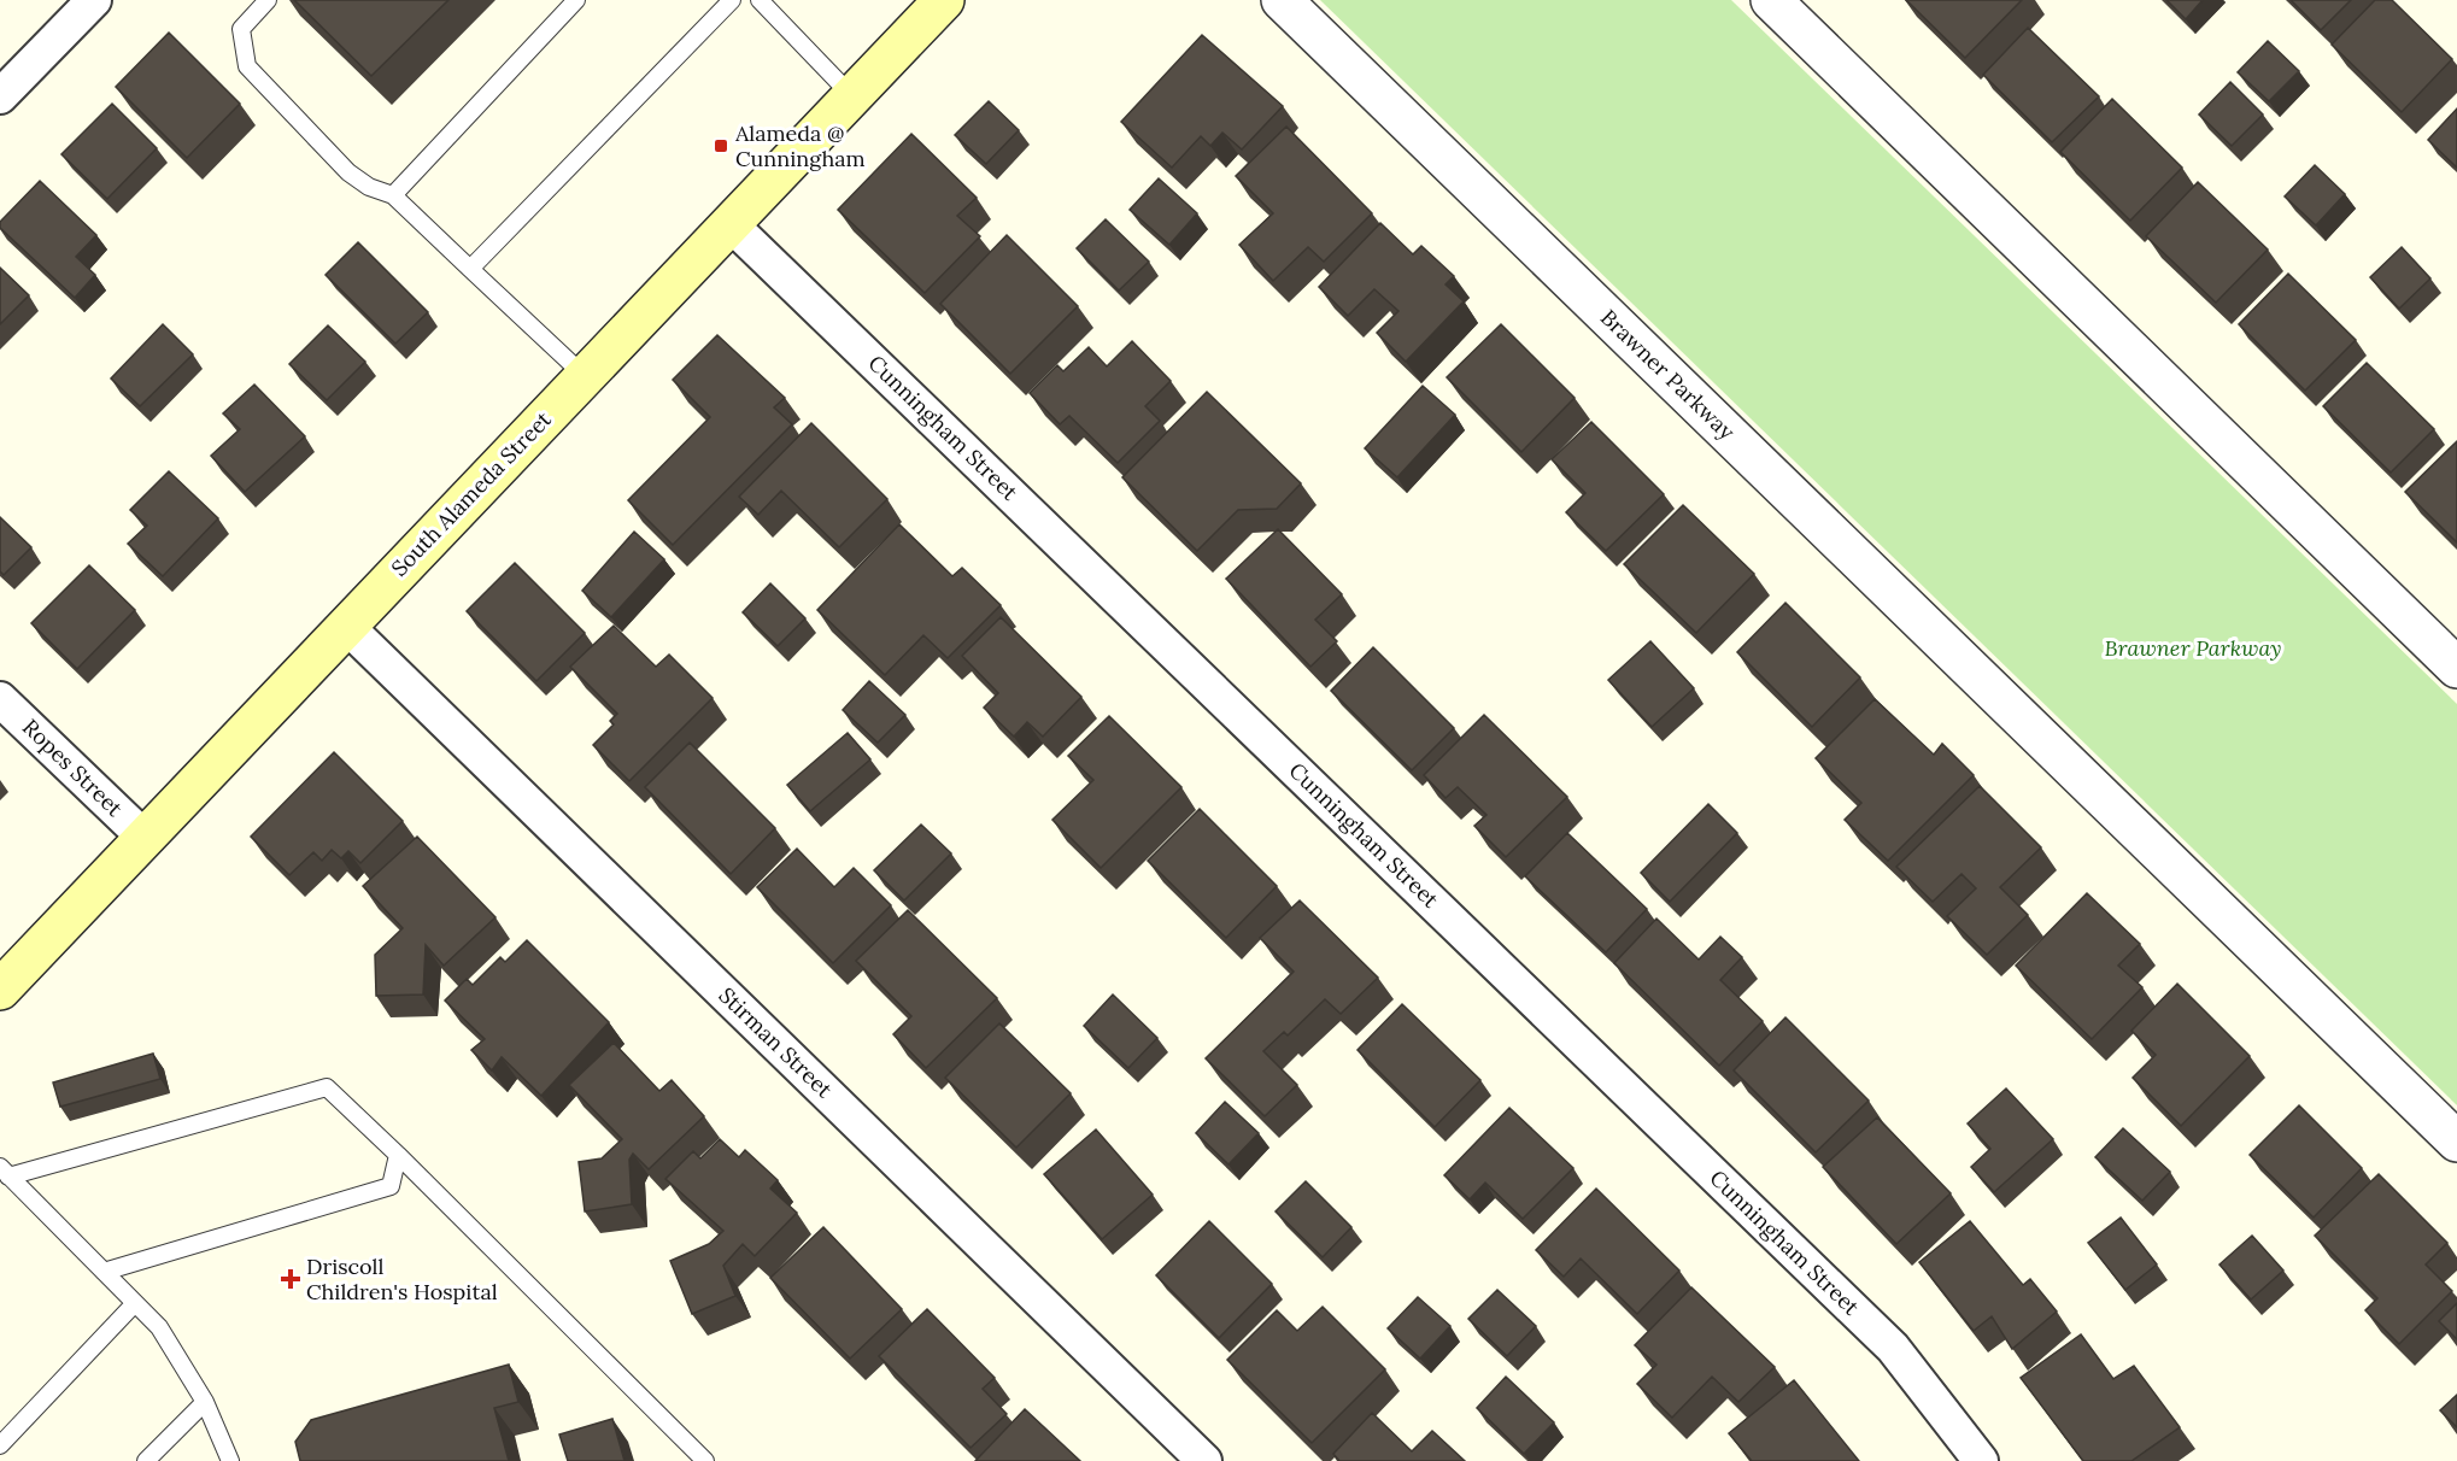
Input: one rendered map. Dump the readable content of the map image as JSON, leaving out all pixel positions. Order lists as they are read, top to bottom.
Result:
{
  "streets": {
    "main road": ["South Alameda Street"],
    "street": [
      "Brawner Parkway",
      "Cunningham Street",
      "Ropes Street",
      "Stirman Street"
    ]
  },
  "crossings": [
    ["Cunningham Street", "South Alameda Street"],
    ["South Alameda Street", "Ropes Street"],
    ["South Alameda Street", "Stirman Street"]
  ],
  "parks": ["Brawner Parkway"],
  "places": {
    "transit": ["Alameda @ Cunningham"],
    "health": ["Driscoll Children's Hospital"]
  }
}
